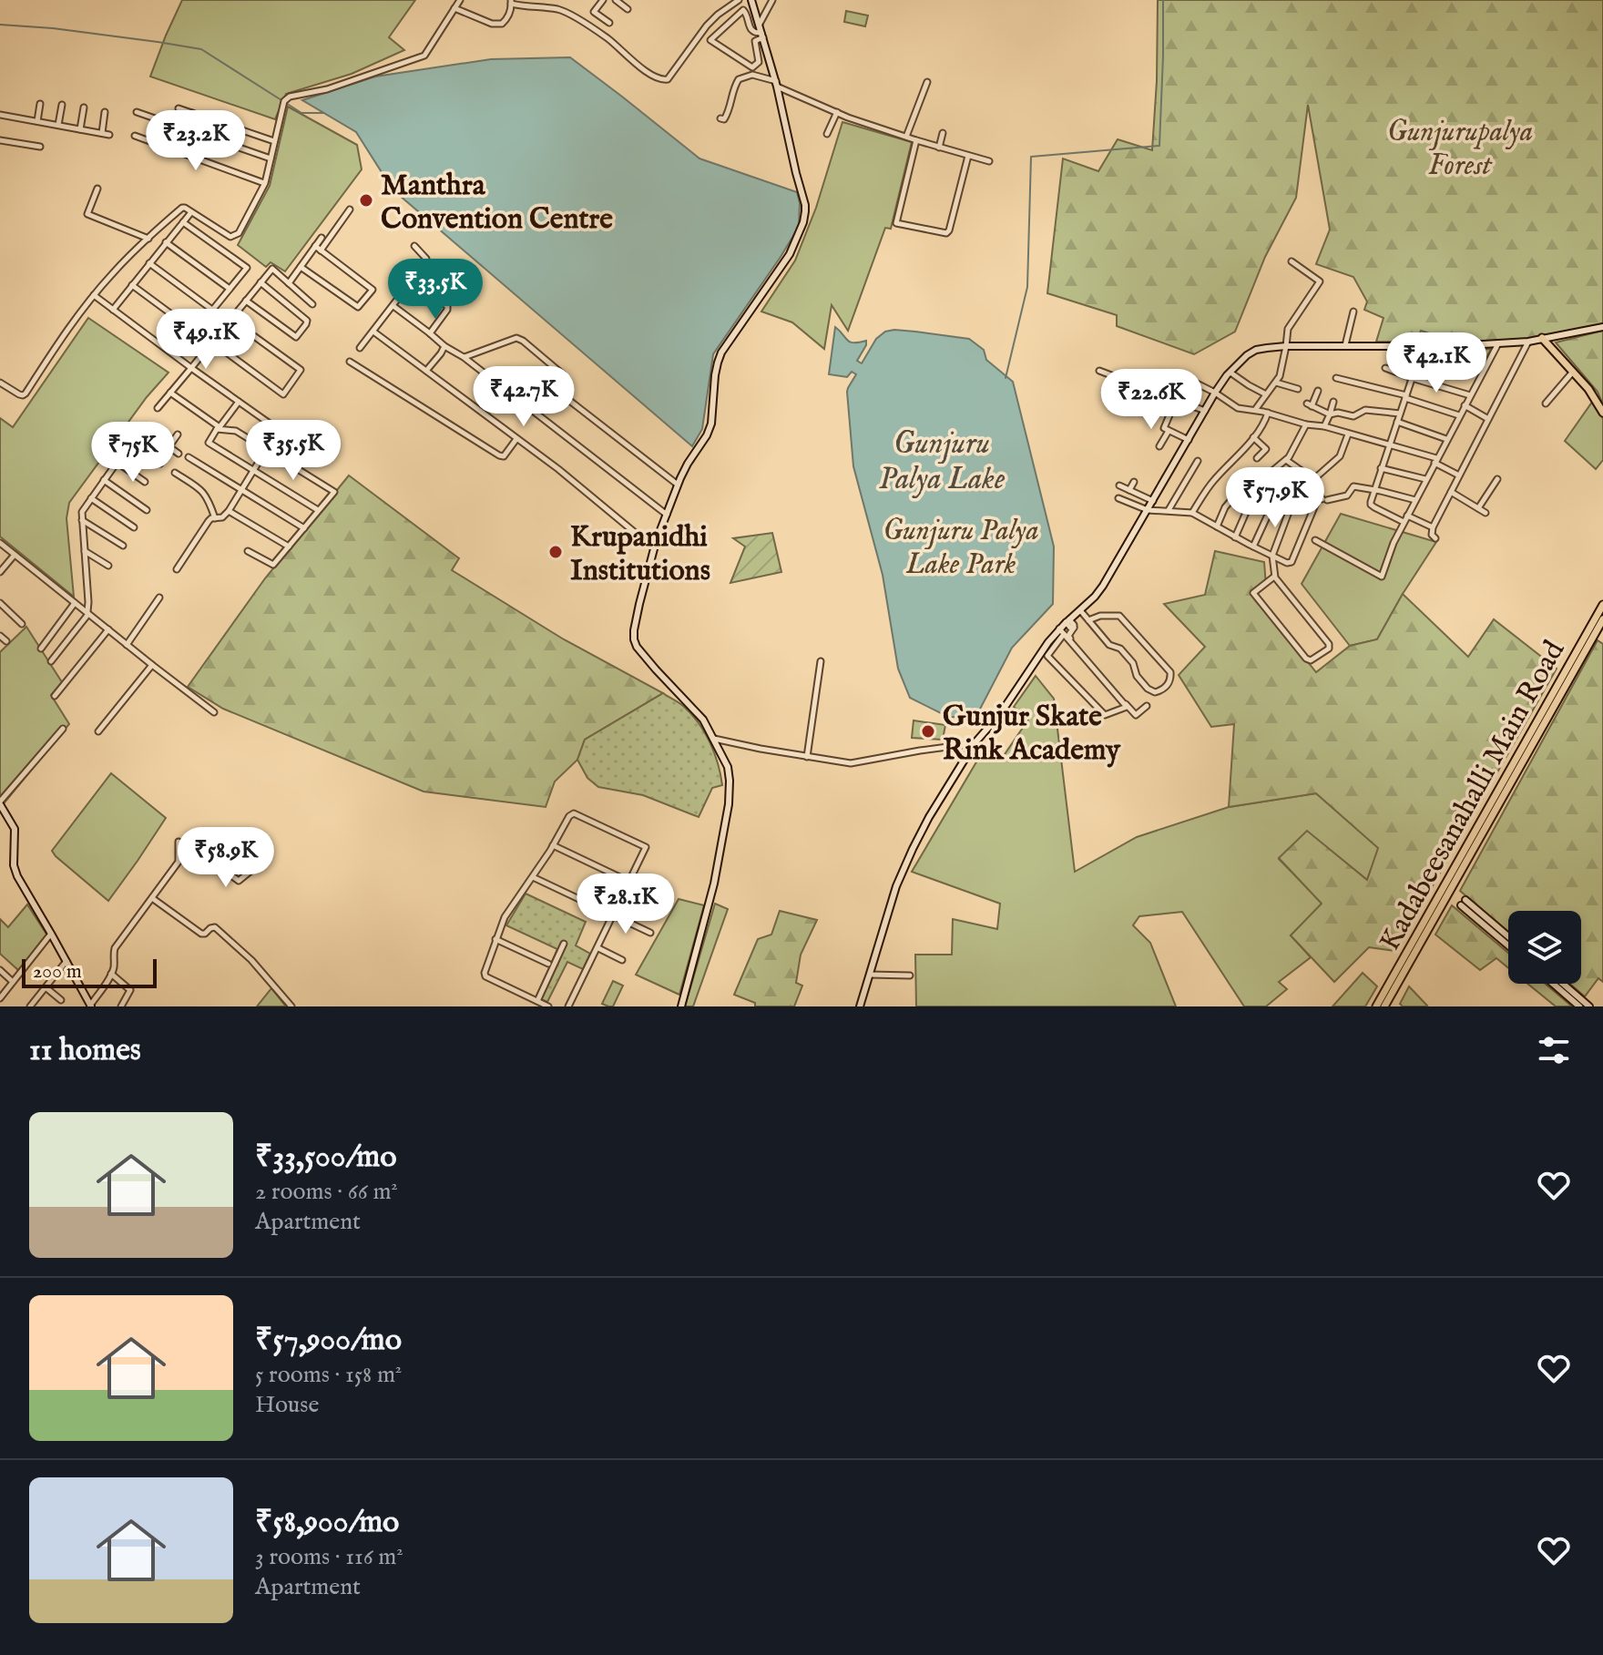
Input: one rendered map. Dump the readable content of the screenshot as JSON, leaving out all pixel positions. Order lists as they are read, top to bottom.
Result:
{
  "streets": {
    "main road": ["Kadabeesanahalli Main Road"]
  },
  "water": ["Gunjuru Palya Lake"],
  "parks": ["Gunjurupalya Forest", "Gunjuru Palya Lake Park"],
  "places": ["Manthra Convention Centre", "Krupanidhi Institutions", "Gunjur Skate Rink Academy"],
  "scale_bar": "200 m",
  "page": {
    "price": [
      "₹23.2K",
      "₹33.5K",
      "₹49.1K",
      "₹42.1K",
      "₹42.7K",
      "₹22.6K",
      "₹35.5K",
      "₹75K",
      "₹57.9K",
      "₹58.9K",
      "₹28.1K"
    ],
    "scale": "200 m",
    "heading": "11 homes",
    "list": [
      {
        "name": "₹33,500/mo",
        "note": "2 rooms · 66 m² · Apartment"
      },
      {
        "name": "₹57,900/mo",
        "note": "5 rooms · 158 m² · House"
      },
      {
        "name": "₹58,900/mo",
        "note": "3 rooms · 116 m² · Apartment"
      }
    ]
  }
}
